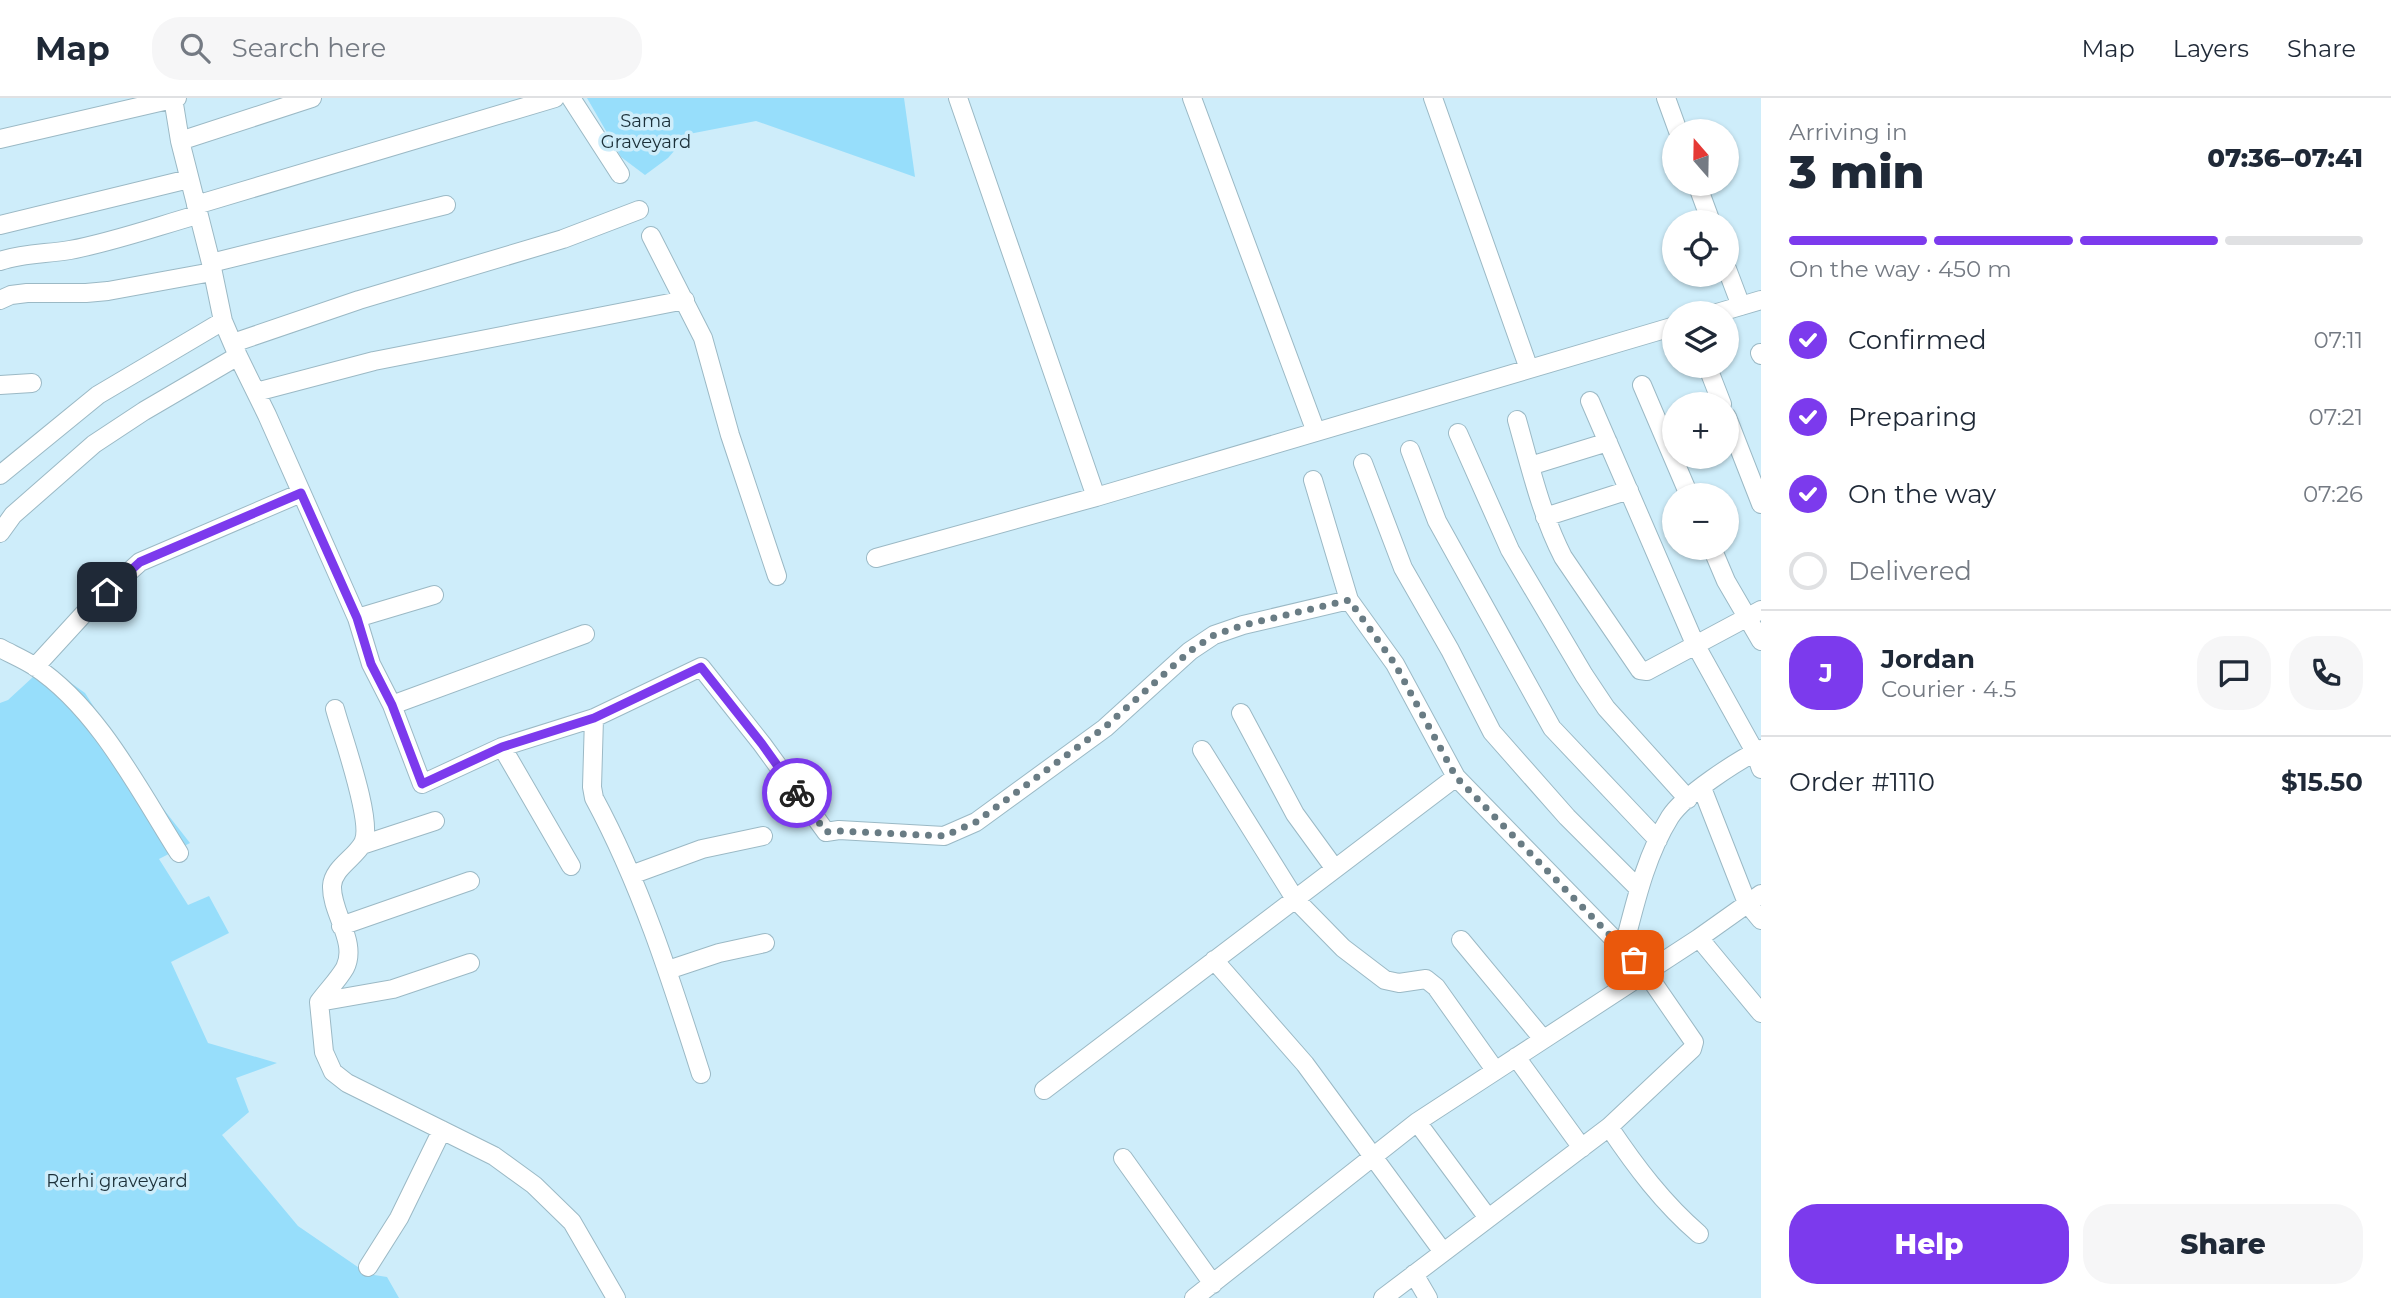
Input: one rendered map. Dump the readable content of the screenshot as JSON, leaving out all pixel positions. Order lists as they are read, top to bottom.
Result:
{
  "parks": ["Sama Graveyard", "Rerhi graveyard"],
  "north": "top",
  "page": {
    "header": "Map",
    "search": "Search here",
    "nav": ["Map", "Layers", "Share"],
    "heading": ["3 min", "Arriving in", "07:36–07:41"],
    "panel": [
      "Jordan",
      "Courier · 4.5",
      "Order #1110",
      "$15.50"
    ],
    "map_buttons": ["+", "−"],
    "bar": "On the way · 450 m",
    "list": [
      ["Confirmed", "07:11"],
      ["Preparing", "07:21"],
      ["On the way", "07:26"],
      "Delivered"
    ],
    "round": "J",
    "buttons": ["Help", "Share"]
  }
}
